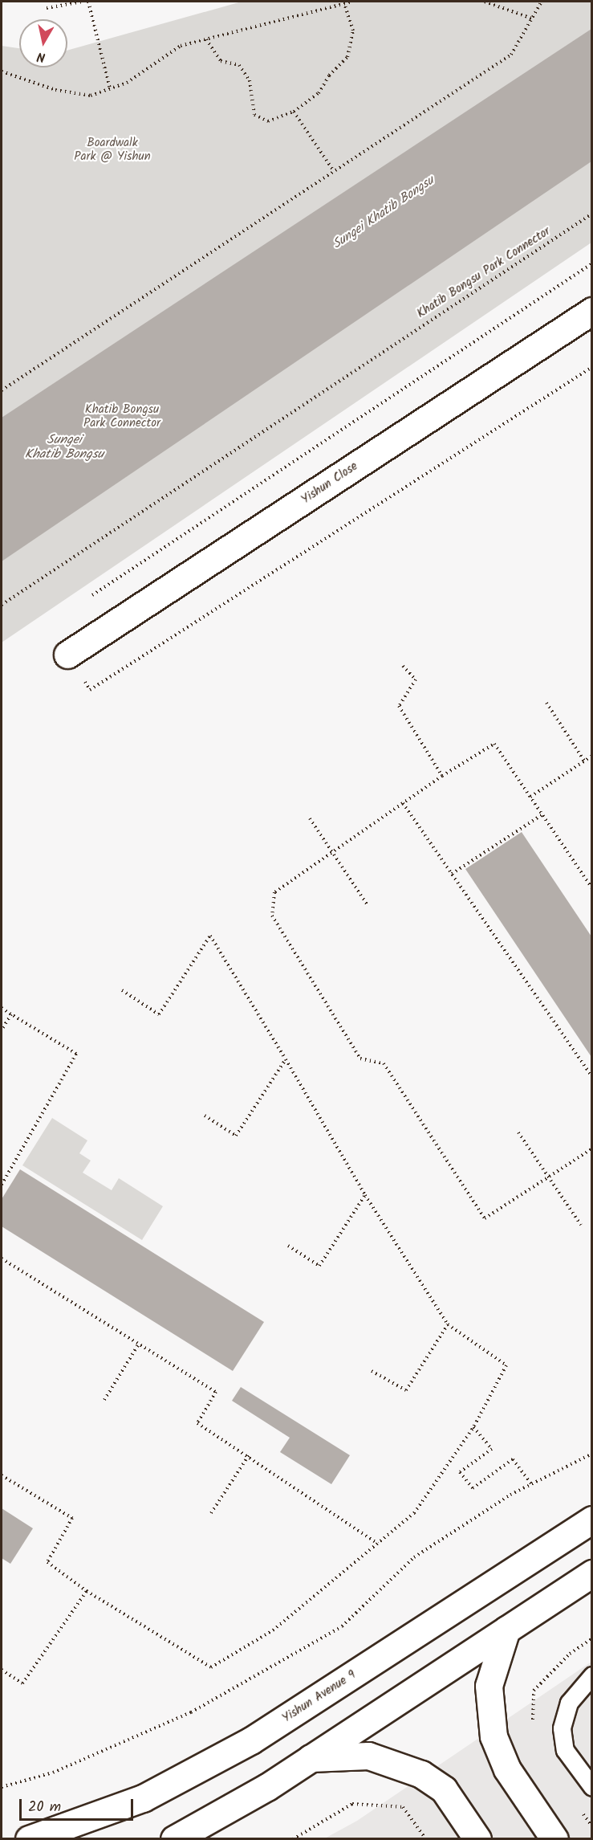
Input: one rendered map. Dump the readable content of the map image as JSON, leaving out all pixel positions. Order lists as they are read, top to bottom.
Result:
{
  "streets": {
    "street": ["Yishun Close", "Yishun Avenue 9"],
    "path": ["Khatib Bongsu Park Connector"]
  },
  "water": ["Sungei Khatib Bongsu"],
  "parks": ["Boardwalk Park @ Yishun", "Khatib Bongsu Park Connector"],
  "scale_bar": "20 m",
  "north": "bottom"
}
